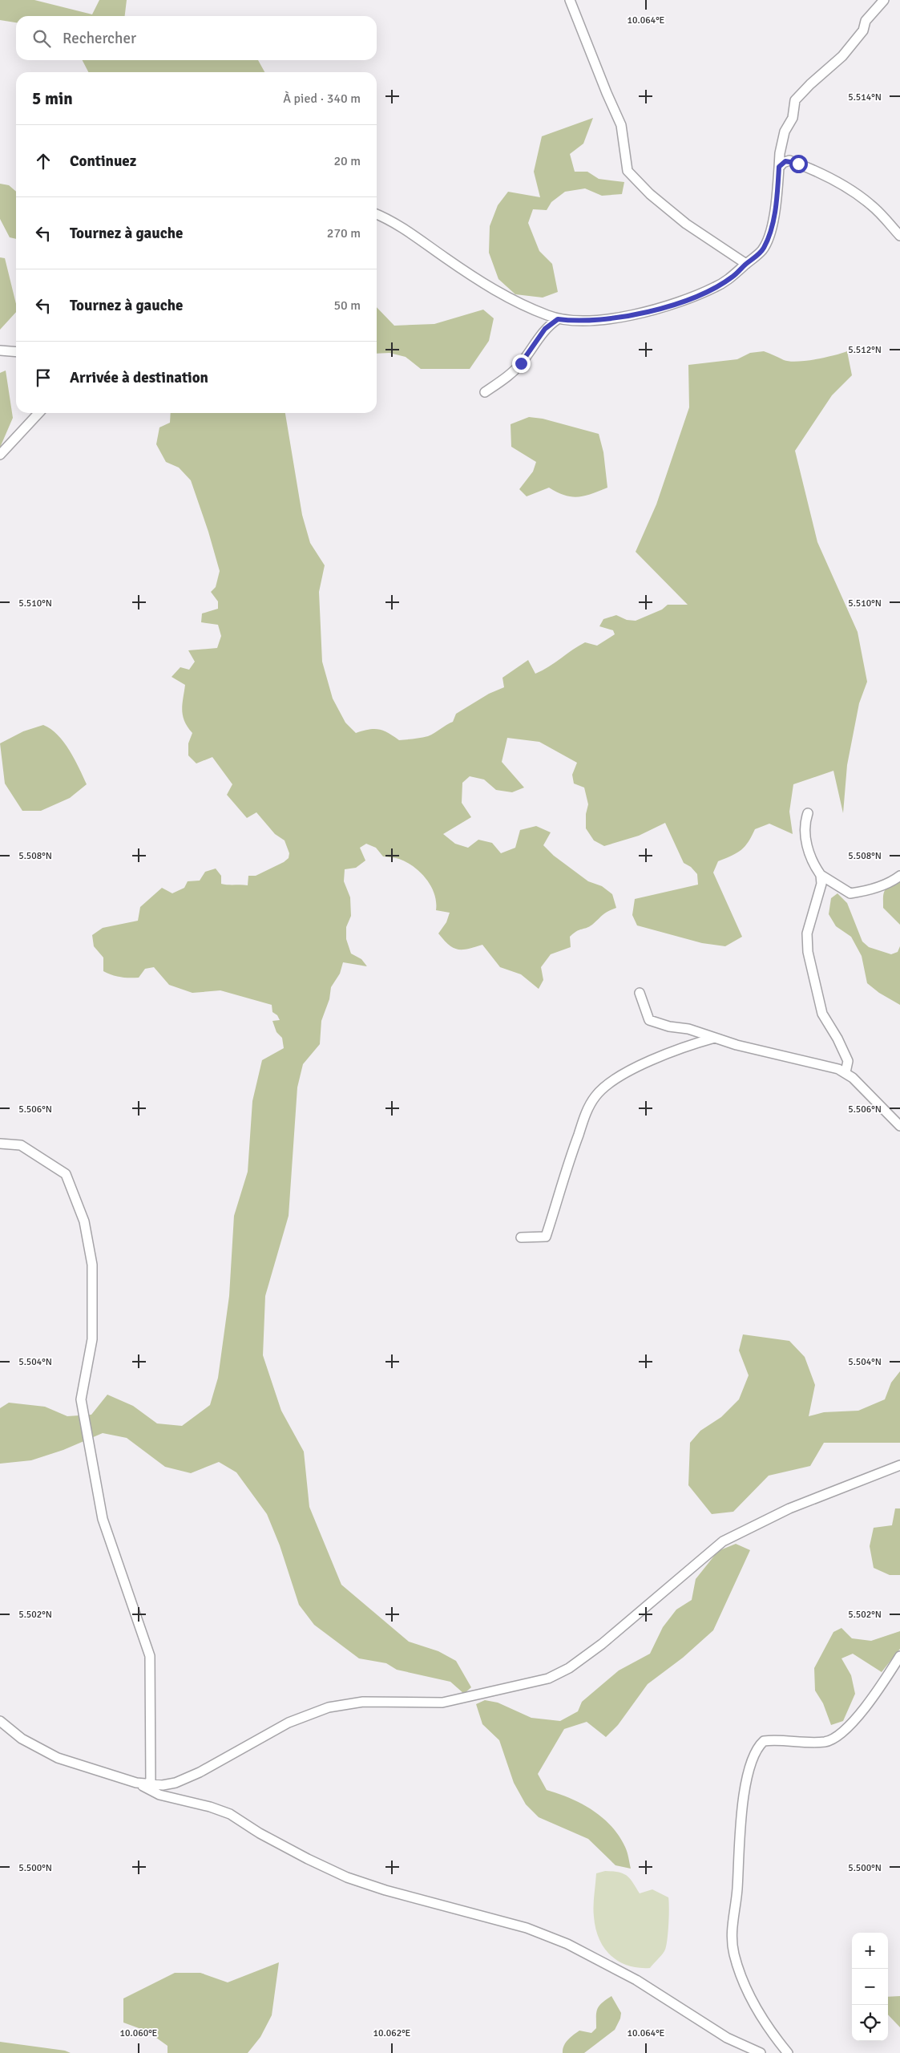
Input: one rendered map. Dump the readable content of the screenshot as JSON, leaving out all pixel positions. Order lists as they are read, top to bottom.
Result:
{
  "page": {
    "search": "Rechercher",
    "heading": ["5 min", "À pied · 340 m"],
    "list": [
      ["Continuez", "20 m"],
      ["Tournez à gauche", "270 m"],
      ["Tournez à gauche", "50 m"],
      "Arrivée à destination"
    ],
    "map_buttons": ["+", "−"]
  },
  "coordinates": [
    "10.064°E",
    "5.514°N",
    "5.512°N",
    "5.510°N",
    "5.508°N",
    "5.506°N",
    "5.504°N",
    "5.502°N",
    "5.500°N",
    "10.060°E",
    "10.062°E"
  ]
}
